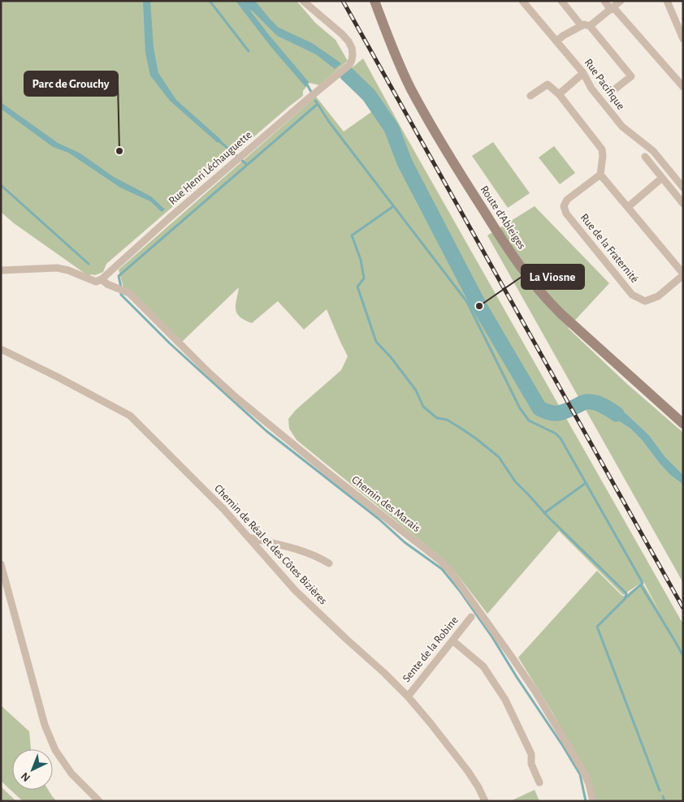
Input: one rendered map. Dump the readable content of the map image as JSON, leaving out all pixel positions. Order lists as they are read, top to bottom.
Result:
{
  "streets": {
    "main road": ["Route d'Ableiges"],
    "street": [
      "Rue Pacifique",
      "Rue Henri Léchauguette",
      "Rue de la Fraternité",
      "Chemin des Marais",
      "Chemin de Réal et des Côtes Bizières",
      "Sente de la Robine"
    ]
  },
  "crossings": [
    ["Rue Henri Léchauguette", "Chemin des Marais"],
    ["Chemin de Réal et des Côtes Bizières", "Sente de la Robine"]
  ],
  "places": ["Parc de Grouchy", "La Viosne"],
  "north": "bottom left"
}
